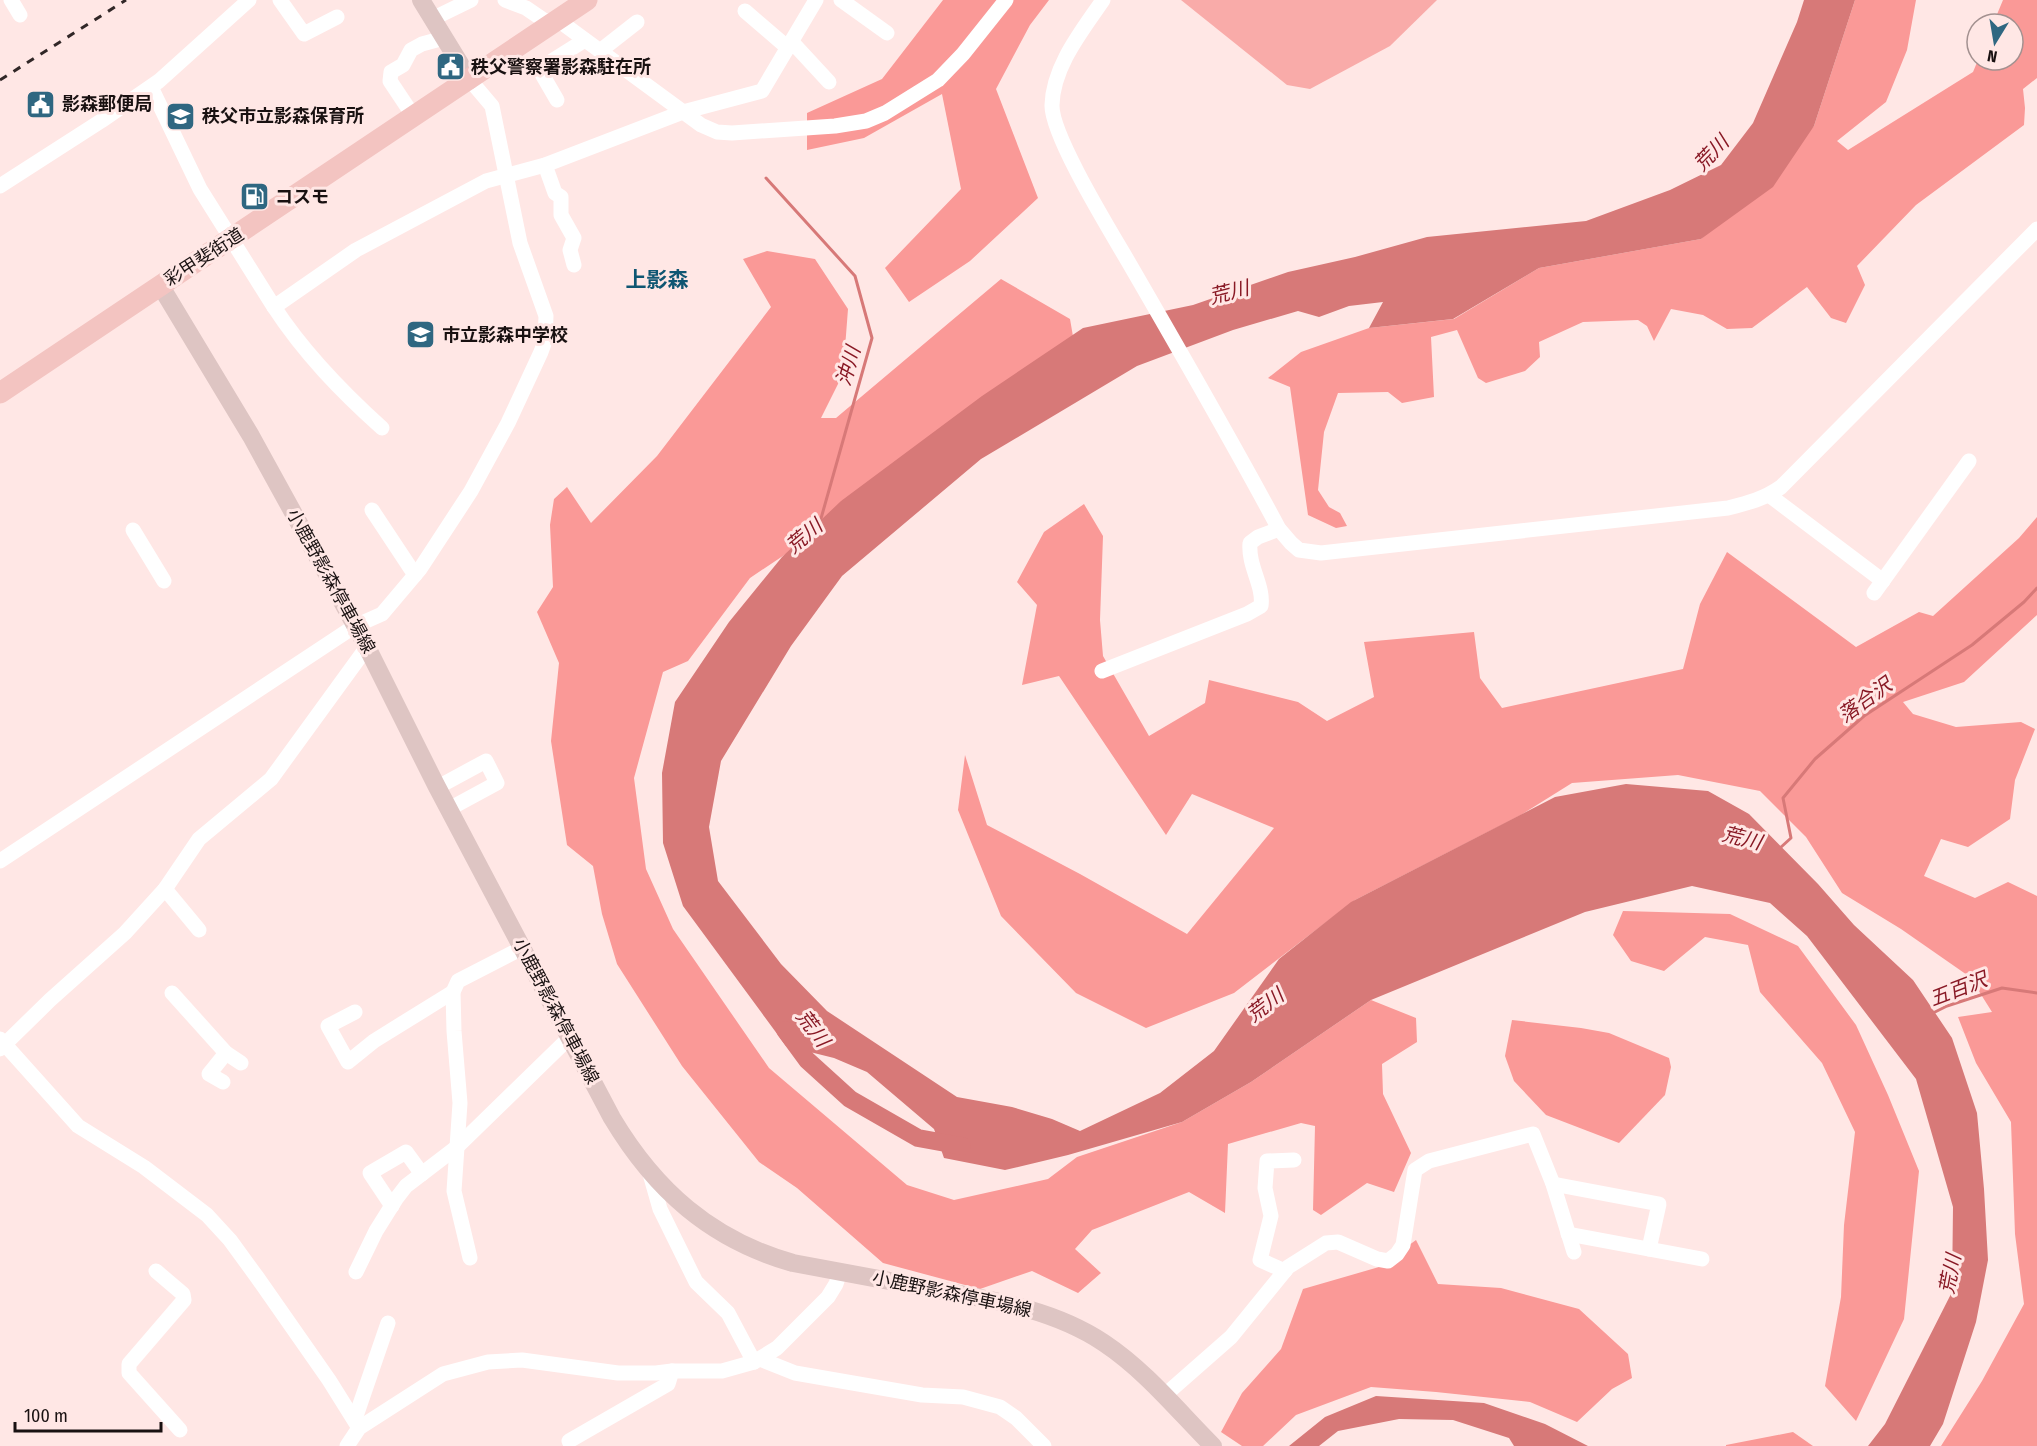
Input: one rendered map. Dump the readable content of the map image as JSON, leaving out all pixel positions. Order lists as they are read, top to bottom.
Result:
{
  "streets": {
    "highway": ["彩甲斐街道"],
    "main road": ["小鹿野影森停車場線"]
  },
  "crossings": [
    ["彩甲斐街道", "小鹿野影森停車場線"]
  ],
  "districts": ["上影森"],
  "water": [
    "荒川",
    "沖川",
    "落合沢",
    "五百沢"
  ],
  "places": {
    "public building": ["秩父警察署影森駐在所", "影森郵便局"],
    "school or university": ["秩父市立影森保育所", "市立影森中学校"],
    "fuel station": ["コスモ"]
  },
  "scale_bar": "100 m",
  "north": "bottom"
}
